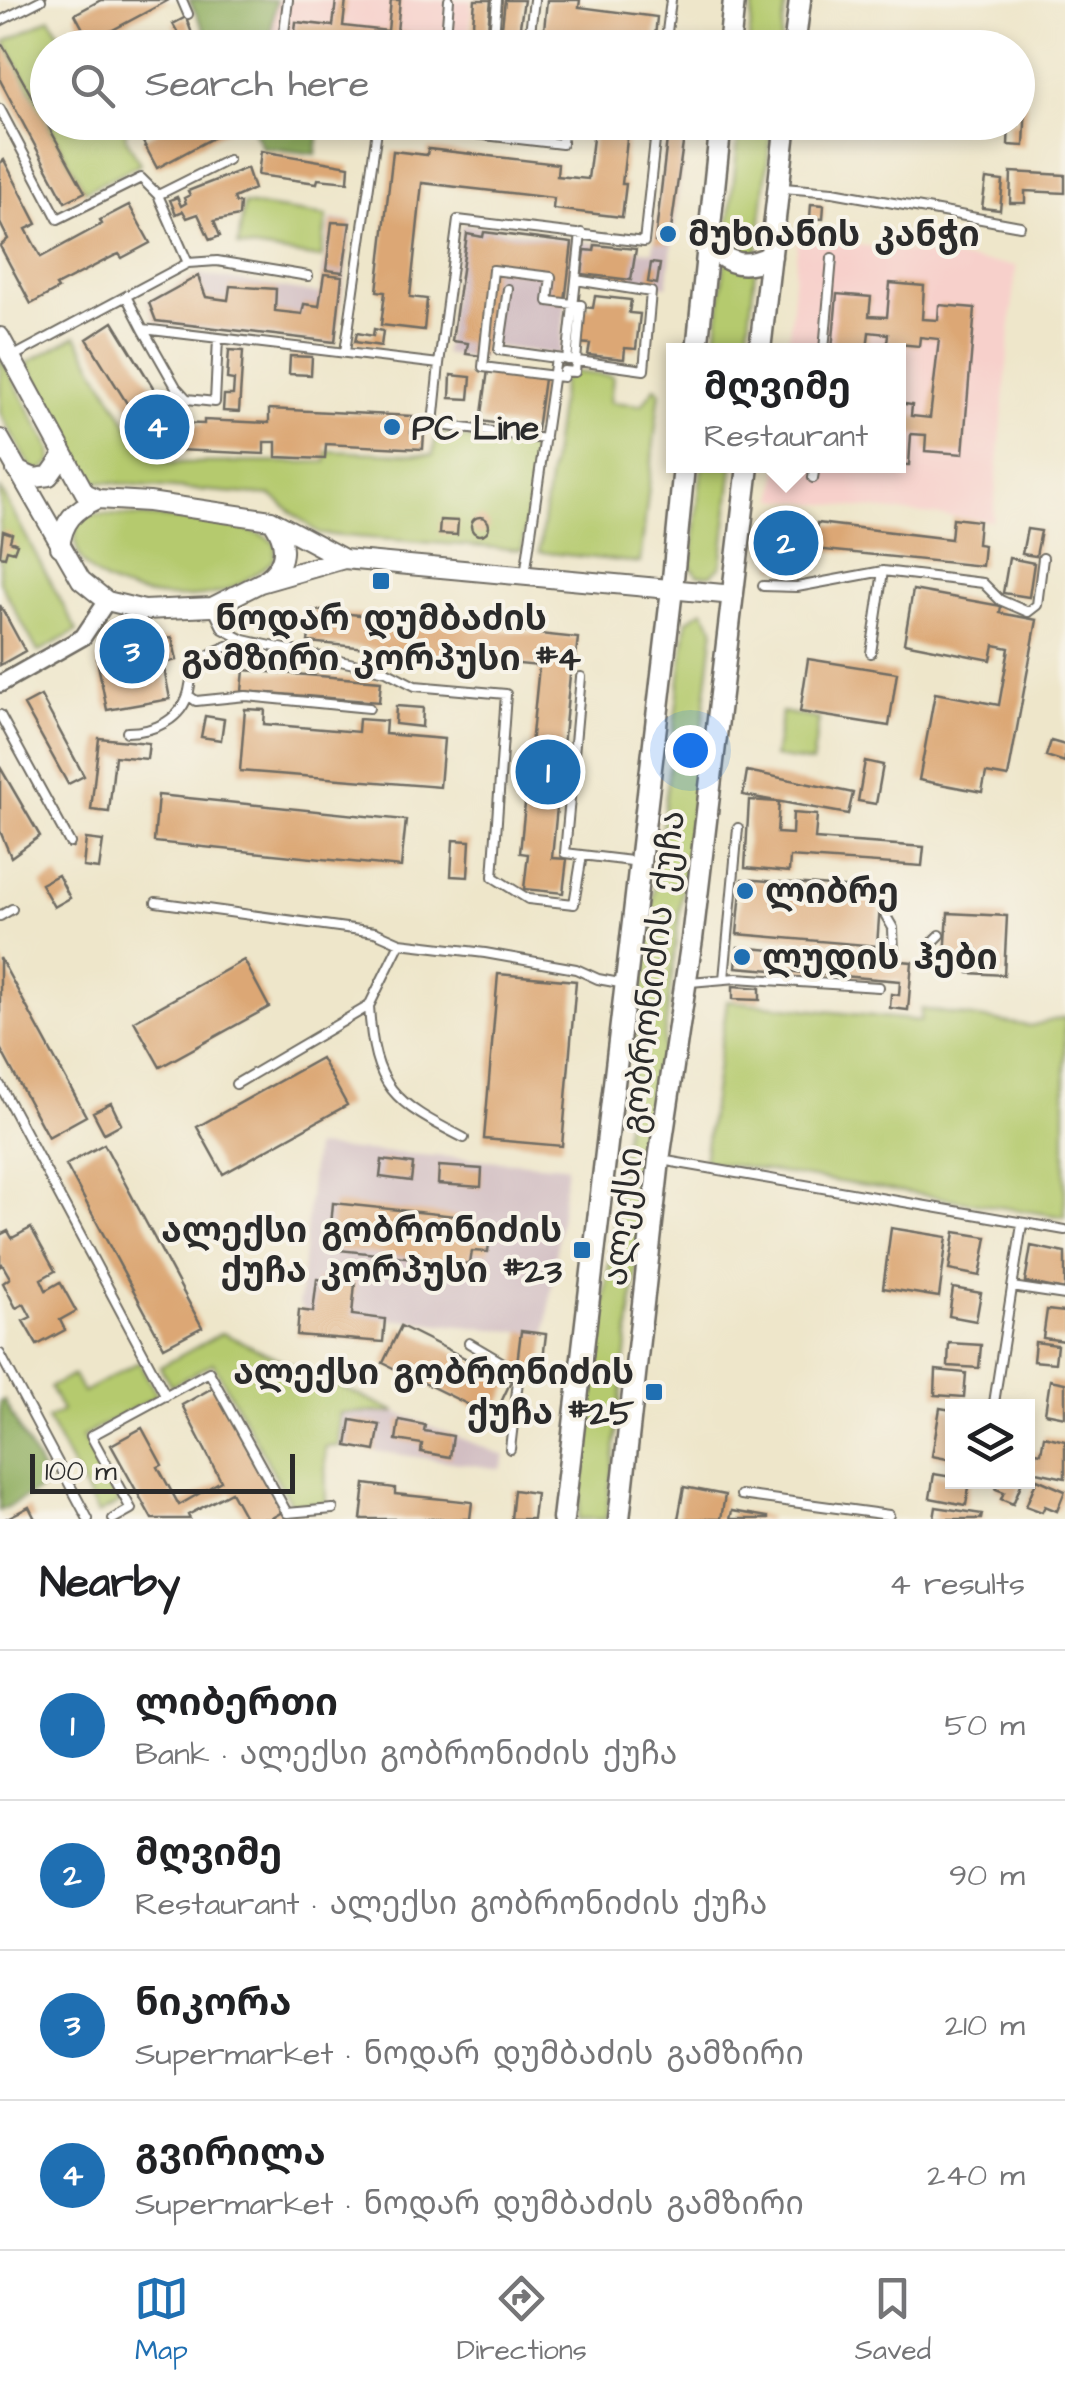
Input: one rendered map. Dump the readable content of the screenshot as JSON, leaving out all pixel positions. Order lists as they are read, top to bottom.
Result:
{
  "streets": {
    "main road": ["ალექსი გობრონიძის ქუჩა"]
  },
  "places": {
    "other": [
      "მუხიანის კანჭი",
      "PC Line",
      "ლიბრე",
      "ლუდის ჰები"
    ],
    "transit": ["ნოდარ დუმბაძის გამზირი კორპუსი #4", "ალექსი გობრონიძის ქუჩა კორპუსი #23", "ალექსი გობრონიძის ქუჩა #25"]
  },
  "scale_bar": "100 m",
  "page": {
    "search": "Search here",
    "popup": ["მღვიმე", "Restaurant"],
    "pins": [
      "4",
      "2",
      "3",
      "1"
    ],
    "scale": "100 m",
    "heading": ["Nearby", "4 results"],
    "list": [
      {
        "mark": "1",
        "name": "ლიბერთი",
        "note": "Bank · ალექსი გობრონიძის ქუჩა",
        "value": "50 m"
      },
      {
        "mark": "2",
        "name": "მღვიმე",
        "note": "Restaurant · ალექსი გობრონიძის ქუჩა",
        "value": "90 m"
      },
      {
        "mark": "3",
        "name": "ნიკორა",
        "note": "Supermarket · ნოდარ დუმბაძის გამზირი",
        "value": "210 m"
      },
      {
        "mark": "4",
        "name": "გვირილა",
        "note": "Supermarket · ნოდარ დუმბაძის გამზირი",
        "value": "240 m"
      }
    ],
    "nav": ["Map", "Directions", "Saved"]
  }
}
